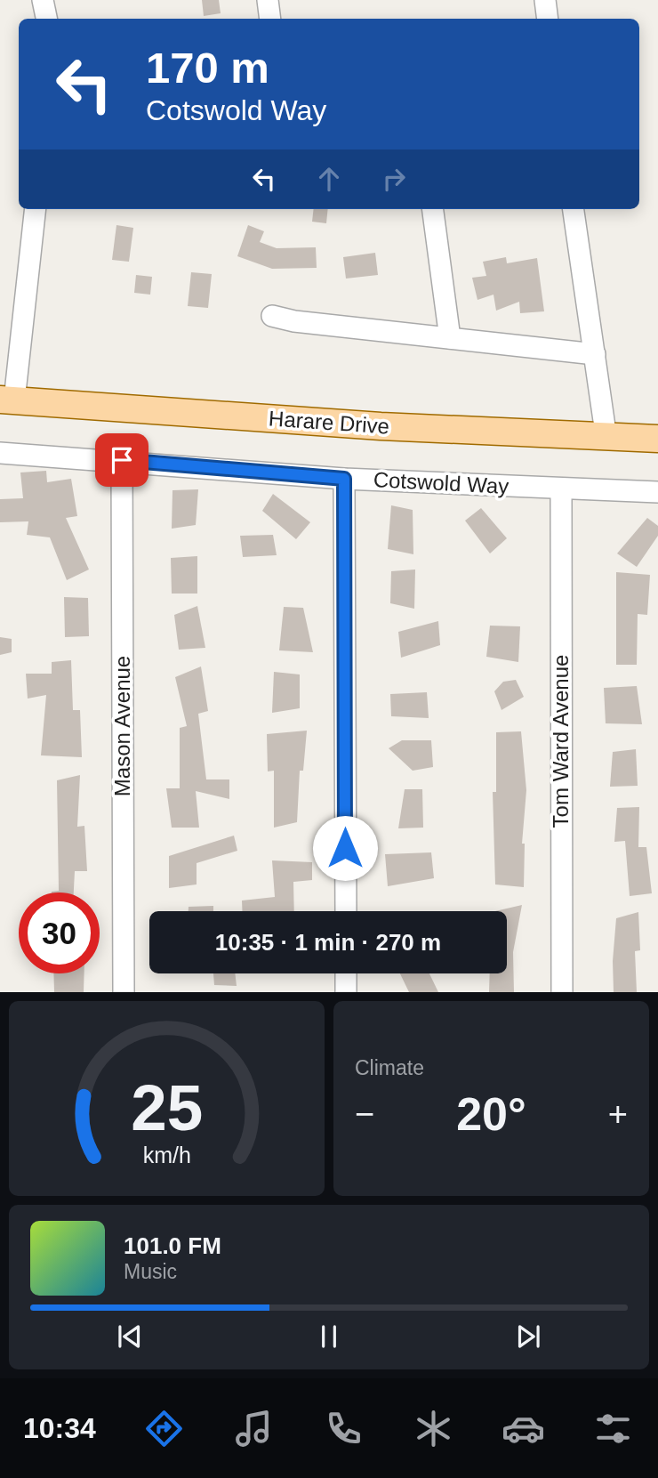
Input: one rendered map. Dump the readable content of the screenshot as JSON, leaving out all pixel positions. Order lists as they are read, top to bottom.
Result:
{
  "streets": {
    "main road": ["Harare Drive"],
    "street": ["Cotswold Way", "Mason Avenue", "Tom Ward Avenue"]
  },
  "crossings": [
    ["Cotswold Way", "Mason Avenue"],
    ["Cotswold Way", "Tom Ward Avenue"]
  ],
  "page": {
    "turn": ["170 m", "Cotswold Way"],
    "limit": "30",
    "trip": "10:35 · 1 min · 270 m",
    "tile": "Climate",
    "heat": ["−", "20°", "+"],
    "song": ["101.0 FM", "Music"],
    "tabs": "10:34",
    "gauge": ["25", "km/h"]
  }
}
